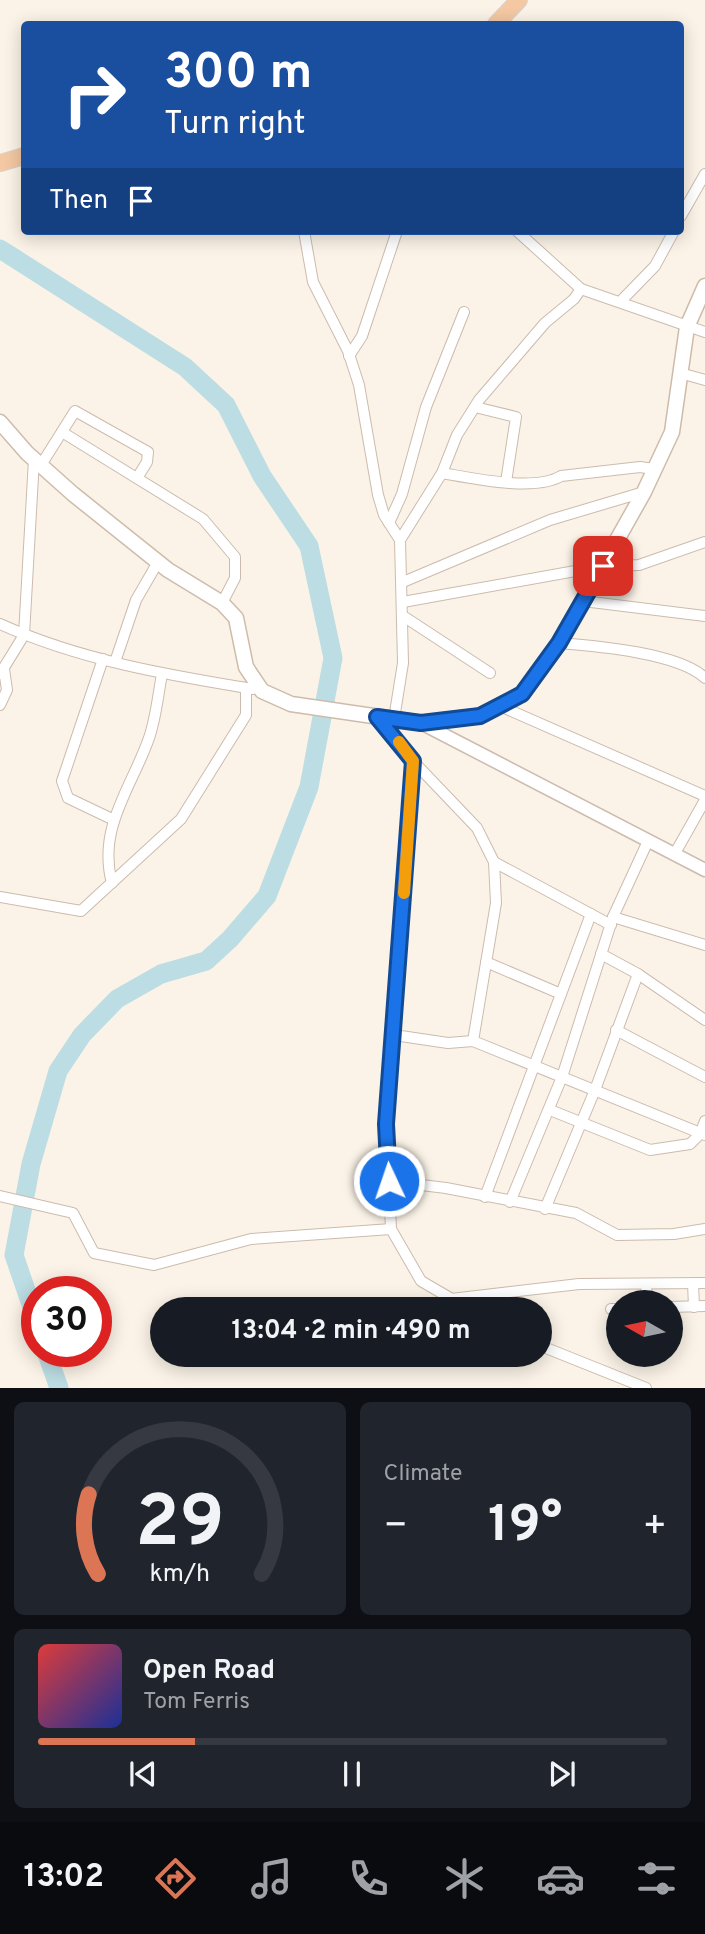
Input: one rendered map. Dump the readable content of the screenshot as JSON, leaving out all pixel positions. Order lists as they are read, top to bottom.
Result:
{
  "north": "left",
  "page": {
    "turn": ["300 m", "Turn right"],
    "then": "Then",
    "limit": "30",
    "trip": "13:04 · 2 min · 490 m",
    "tile": "Climate",
    "heat": ["−", "19°", "+"],
    "song": ["Open Road", "Tom Ferris"],
    "tabs": "13:02",
    "gauge": ["29", "km/h"]
  }
}
